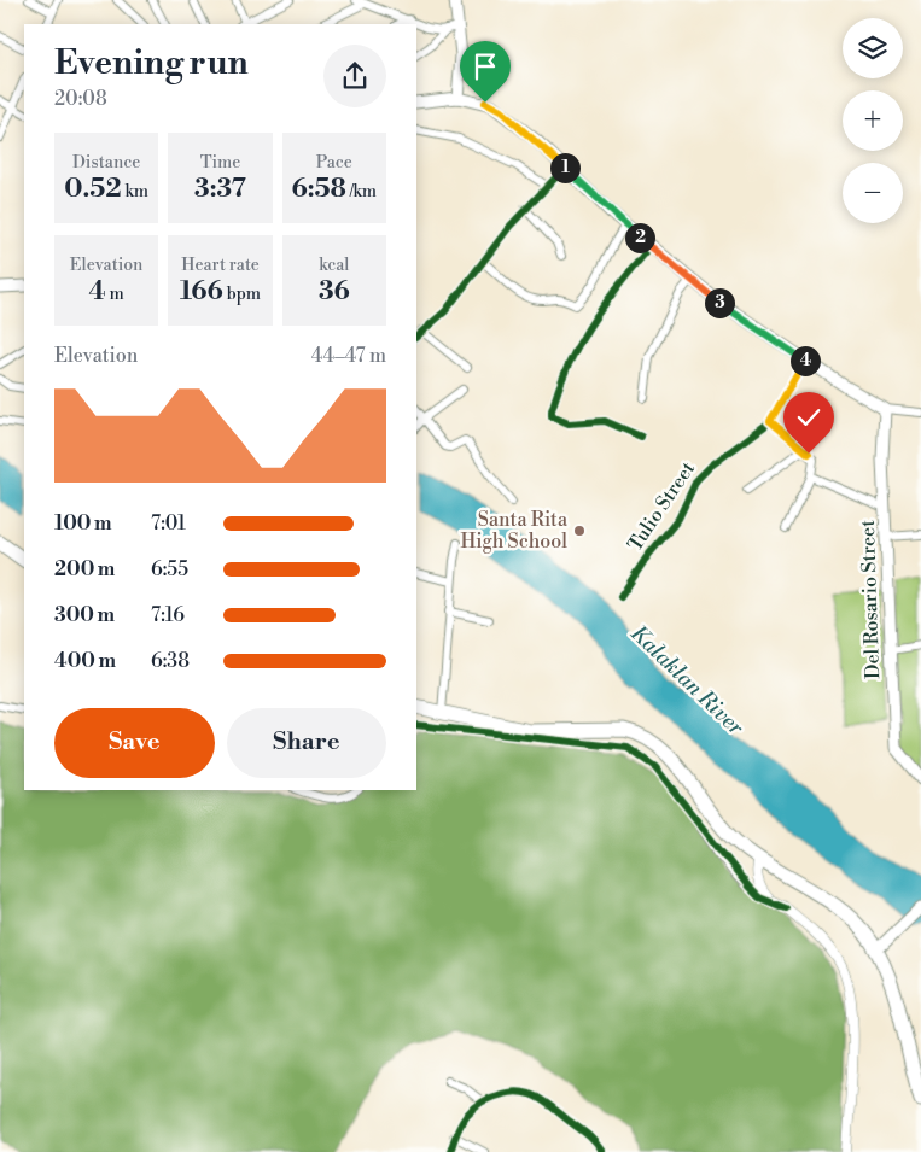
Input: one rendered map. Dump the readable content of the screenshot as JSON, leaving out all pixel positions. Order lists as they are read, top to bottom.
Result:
{
  "streets": {
    "main road": ["Del Rosario Street"],
    "street": ["Tulio Street"]
  },
  "water": ["Kalaklan River"],
  "places": ["Santa Rita High School"],
  "page": {
    "map_buttons": ["+", "−"],
    "heading": ["Evening run", "20:08"],
    "stats": [
      ["Distance", "0.52 km"],
      ["Time", "3:37"],
      ["Pace", "6:58 /km"],
      ["Elevation", "4 m"],
      ["Heart rate", "166 bpm"],
      ["kcal", "36"]
    ],
    "pins": [
      "1",
      "2",
      "3",
      "4"
    ],
    "chart": ["Elevation", "44–47 m"],
    "list": [
      {
        "name": "100 m",
        "note": "7:01"
      },
      {
        "name": "200 m",
        "note": "6:55"
      },
      {
        "name": "300 m",
        "note": "7:16"
      },
      {
        "name": "400 m",
        "note": "6:38"
      }
    ],
    "buttons": ["Save", "Share"]
  }
}
